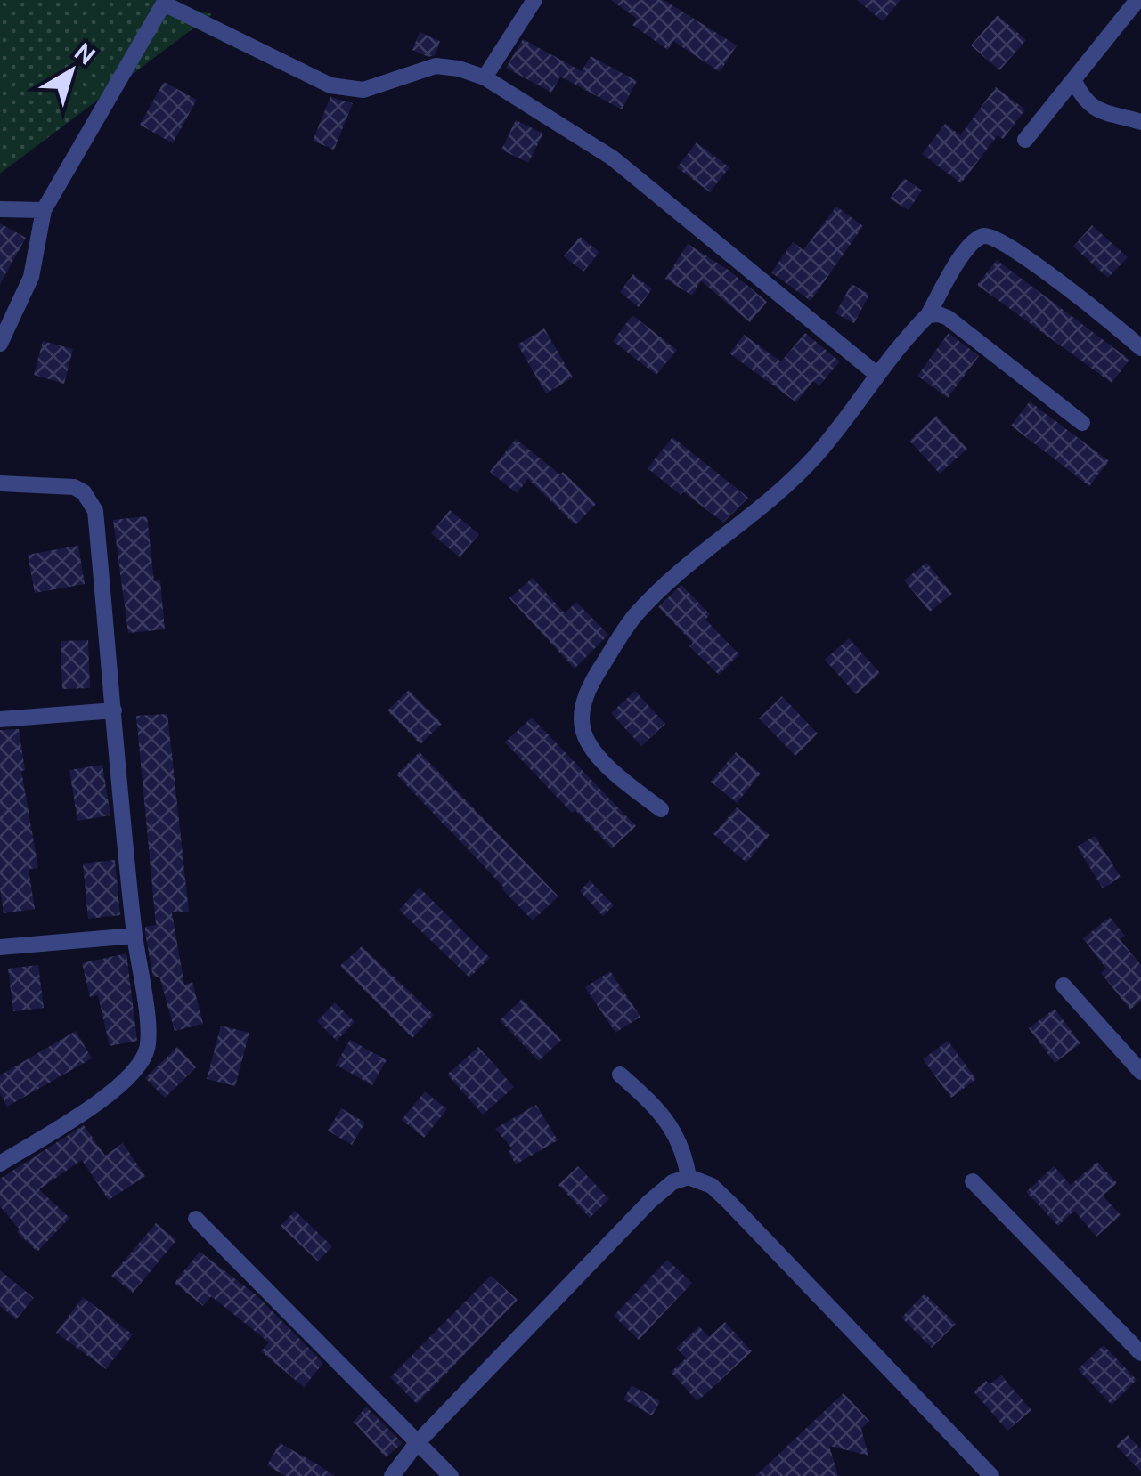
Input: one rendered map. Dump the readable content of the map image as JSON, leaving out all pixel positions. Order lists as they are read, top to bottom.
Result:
{
  "north": "top right"
}
